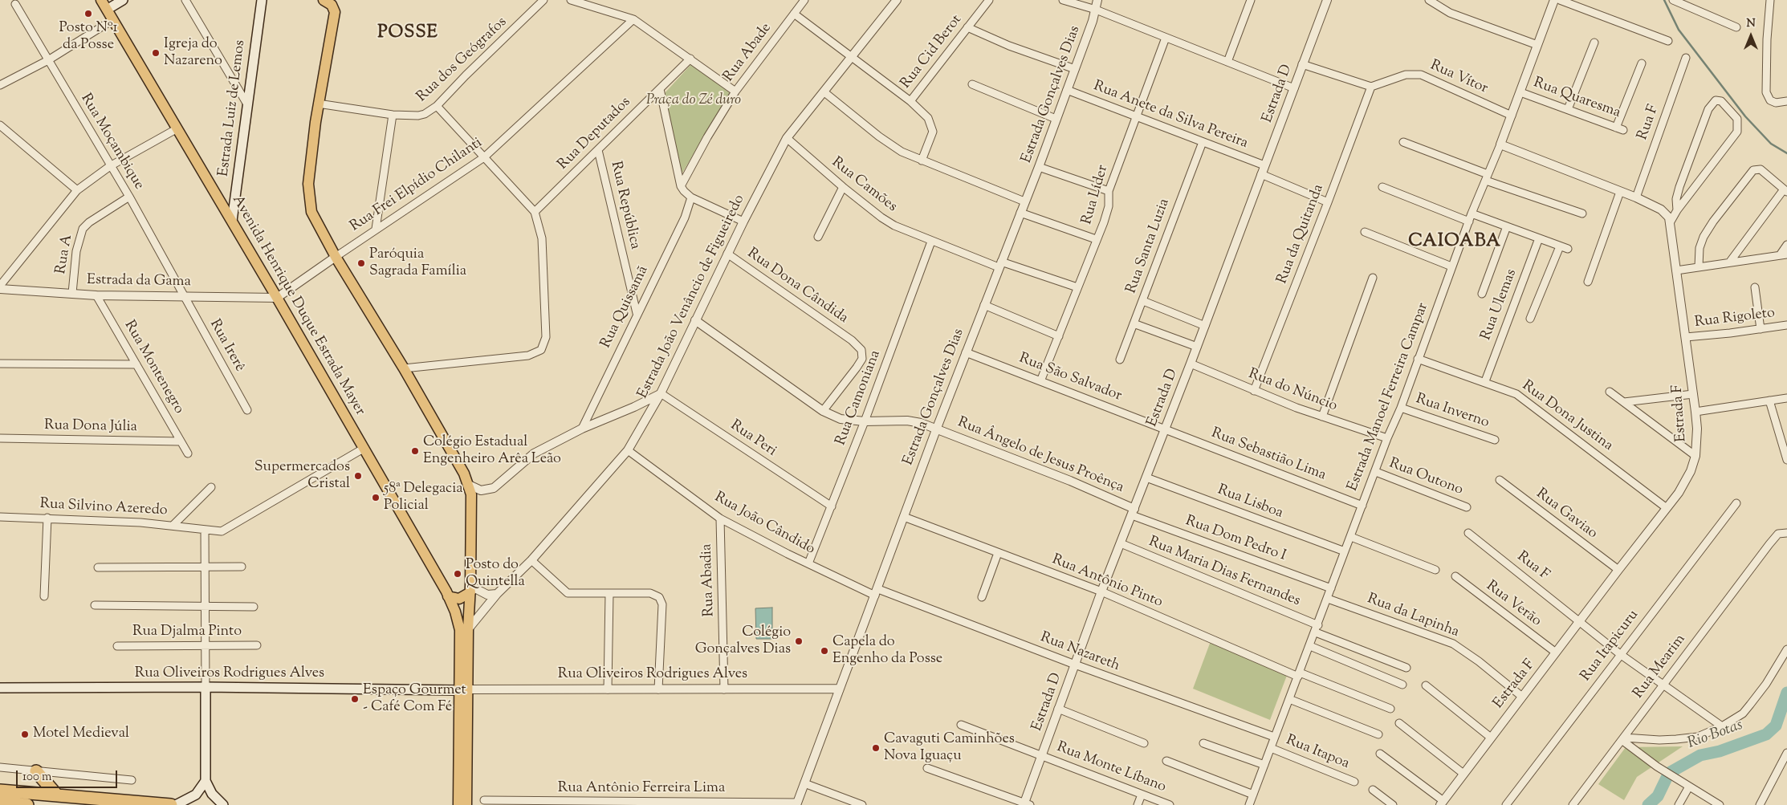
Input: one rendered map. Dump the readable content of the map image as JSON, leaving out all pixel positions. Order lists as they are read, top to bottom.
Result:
{
  "streets": {
    "main road": ["Estrada Luiz de Lemos", "Avenida Henrique Duque Estrada Mayer", "Rua Oliveiros Rodrigues Alves"],
    "street": [
      "Rua Cid Berot",
      "Rua Abade",
      "Rua dos Geógrafos",
      "Rua Vítor",
      "Estrada D",
      "Estrada Gonçalves Dias",
      "Rua Quaresma",
      "Rua Anete da Silva Pereira",
      "Rua F",
      "Rua Deputados",
      "Rua Moçambique",
      "Rua Frei Elpídio Chilanti",
      "Rua Camões",
      "Rua Líder",
      "Rua República",
      "Rua da Quitanda",
      "Rua Santa Luzia",
      "Rua A",
      "Estrada da Gama",
      "Rua Dona Cândida",
      "Estrada João Venâncio de Figueiredo",
      "Rua Ulemas",
      "Rua Quissamã",
      "Rua Rigoleto",
      "Rua Irerê",
      "Rua Montenegro",
      "Rua São Salvador",
      "Rua do Núncio",
      "Estrada Manoel Ferreira Campar",
      "Rua Camoniana",
      "Rua Inverno",
      "Estrada F",
      "Rua Dona Justina",
      "Rua Dona Júlia",
      "Rua Peri",
      "Rua Sebastião Lima",
      "Rua Ângelo de Jesus Proênça",
      "Rua Outono",
      "Rua Lisboa",
      "Rua Silvino Azeredo",
      "Rua Gaviao",
      "Rua João Cândido",
      "Rua Dom Pedro I",
      "Rua Maria Dias Fernandes",
      "Rua Abadia",
      "Rua Antônio Pinto",
      "Rua Verão",
      "Rua da Lapinha",
      "Rua Djalma Pinto",
      "Rua Itapicuru",
      "Rua Nazareth",
      "Rua Mearim",
      "Rua Itapoa",
      "Rua Monte Líbano",
      "Rua Antônio Ferreira Lima"
    ]
  },
  "crossings": [
    ["Rua Vítor", "Rua da Quitanda"],
    ["Rua Vítor", "Estrada Manoel Ferreira Campar"],
    ["Estrada D", "Rua Anete da Silva Pereira"],
    ["Estrada D", "Rua São Salvador"],
    ["Estrada D", "Rua do Núncio"],
    ["Estrada D", "Rua Sebastião Lima"],
    ["Estrada D", "Rua Ângelo de Jesus Proênça"],
    ["Estrada D", "Rua Lisboa"],
    ["Estrada D", "Rua Dom Pedro I"],
    ["Estrada D", "Rua Maria Dias Fernandes"],
    ["Estrada D", "Rua Antônio Pinto"],
    ["Estrada D", "Rua Nazareth"],
    ["Estrada D", "Rua Monte Líbano"],
    ["Estrada Gonçalves Dias", "Rua Anete da Silva Pereira"],
    ["Estrada Gonçalves Dias", "Rua Camões"],
    ["Estrada Gonçalves Dias", "Rua São Salvador"],
    ["Estrada Gonçalves Dias", "Rua Ângelo de Jesus Proênça"],
    ["Estrada Gonçalves Dias", "Rua João Cândido"],
    ["Estrada Gonçalves Dias", "Rua Antônio Pinto"],
    ["Estrada Gonçalves Dias", "Rua Nazareth"],
    ["Estrada Gonçalves Dias", "Rua Oliveiros Rodrigues Alves"],
    ["Estrada Gonçalves Dias", "Rua Antônio Ferreira Lima"],
    ["Rua Quaresma", "Estrada Manoel Ferreira Campar"],
    ["Estrada Luiz de Lemos", "Avenida Henrique Duque Estrada Mayer"],
    ["Rua Anete da Silva Pereira", "Rua Líder"],
    ["Rua Anete da Silva Pereira", "Rua Santa Luzia"],
    ["Rua F", "Estrada F"],
    ["Rua F", "Rua Itapicuru"],
    ["Rua F", "Rua Mearim"],
    ["Rua Deputados", "Rua República"],
    ["Rua Moçambique", "Rua A"],
    ["Rua Moçambique", "Estrada da Gama"],
    ["Rua Moçambique", "Rua Irerê"],
    ["Rua Frei Elpídio Chilanti", "Estrada da Gama"],
    ["Rua Frei Elpídio Chilanti", "Avenida Henrique Duque Estrada Mayer"],
    ["Rua Camões", "Rua Líder"],
    ["Rua Camões", "Estrada João Venâncio de Figueiredo"],
    ["Rua Camões", "Rua Camoniana"],
    ["Rua Líder", "Rua São Salvador"],
    ["Rua República", "Rua Quissamã"],
    ["Rua da Quitanda", "Rua do Núncio"],
    ["Rua A", "Estrada da Gama"],
    ["Estrada da Gama", "Avenida Henrique Duque Estrada Mayer"],
    ["Estrada da Gama", "Rua Irerê"],
    ["Estrada da Gama", "Rua Montenegro"],
    ["Rua Dona Cândida", "Estrada João Venâncio de Figueiredo"],
    ["Rua Dona Cândida", "Rua Ângelo de Jesus Proênça"],
    ["Estrada João Venâncio de Figueiredo", "Avenida Henrique Duque Estrada Mayer"],
    ["Estrada João Venâncio de Figueiredo", "Rua Peri"],
    ["Estrada João Venâncio de Figueiredo", "Rua Ângelo de Jesus Proênça"],
    ["Estrada João Venâncio de Figueiredo", "Rua João Cândido"],
    ["Rua Ulemas", "Rua Dona Justina"],
    ["Avenida Henrique Duque Estrada Mayer", "Rua Silvino Azeredo"],
    ["Rua Rigoleto", "Estrada F"],
    ["Rua Montenegro", "Rua Dona Júlia"],
    ["Rua São Salvador", "Rua Sebastião Lima"],
    ["Rua do Núncio", "Estrada Manoel Ferreira Campar"],
    ["Estrada Manoel Ferreira Campar", "Rua Inverno"],
    ["Estrada Manoel Ferreira Campar", "Rua Dona Justina"],
    ["Estrada Manoel Ferreira Campar", "Rua Sebastião Lima"],
    ["Estrada Manoel Ferreira Campar", "Rua Outono"],
    ["Estrada Manoel Ferreira Campar", "Rua Lisboa"],
    ["Estrada Manoel Ferreira Campar", "Rua Dom Pedro I"],
    ["Estrada Manoel Ferreira Campar", "Rua Maria Dias Fernandes"],
    ["Estrada Manoel Ferreira Campar", "Rua Antônio Pinto"],
    ["Estrada Manoel Ferreira Campar", "Rua da Lapinha"],
    ["Estrada Manoel Ferreira Campar", "Rua Nazareth"],
    ["Estrada Manoel Ferreira Campar", "Rua Itapoa"],
    ["Rua Camoniana", "Rua Peri"],
    ["Rua Camoniana", "Rua Ângelo de Jesus Proênça"],
    ["Rua Camoniana", "Rua João Cândido"],
    ["Estrada F", "Rua Dona Justina"],
    ["Estrada F", "Rua Gaviao"],
    ["Estrada F", "Rua Verão"],
    ["Estrada F", "Rua da Lapinha"],
    ["Rua Ângelo de Jesus Proênça", "Rua Dom Pedro I"],
    ["Rua João Cândido", "Rua Abadia"],
    ["Rua João Cândido", "Rua Nazareth"],
    ["Rua Abadia", "Rua Oliveiros Rodrigues Alves"]
  ],
  "districts": ["POSSE", "CAIOABA"],
  "water": ["Rio Botas"],
  "parks": ["Praça do Zé duro"],
  "places": [
    "Posto Nº1 da Posse",
    "Igreja do Nazareno",
    "Paróquia Sagrada Família",
    "Colégio Estadual Engenheiro Arêa Leão",
    "Supermercados Cristal",
    "58ª Delegacia Policial",
    "Posto do Quintella",
    "Colégio Gonçalves Dias",
    "Capela do Engenho da Posse",
    "Espaço Gourmet - Café Com Fé",
    "Motel Medieval",
    "Cavaguti Caminhões Nova Iguaçu"
  ],
  "scale_bar": "100 m",
  "north": "top"
}
